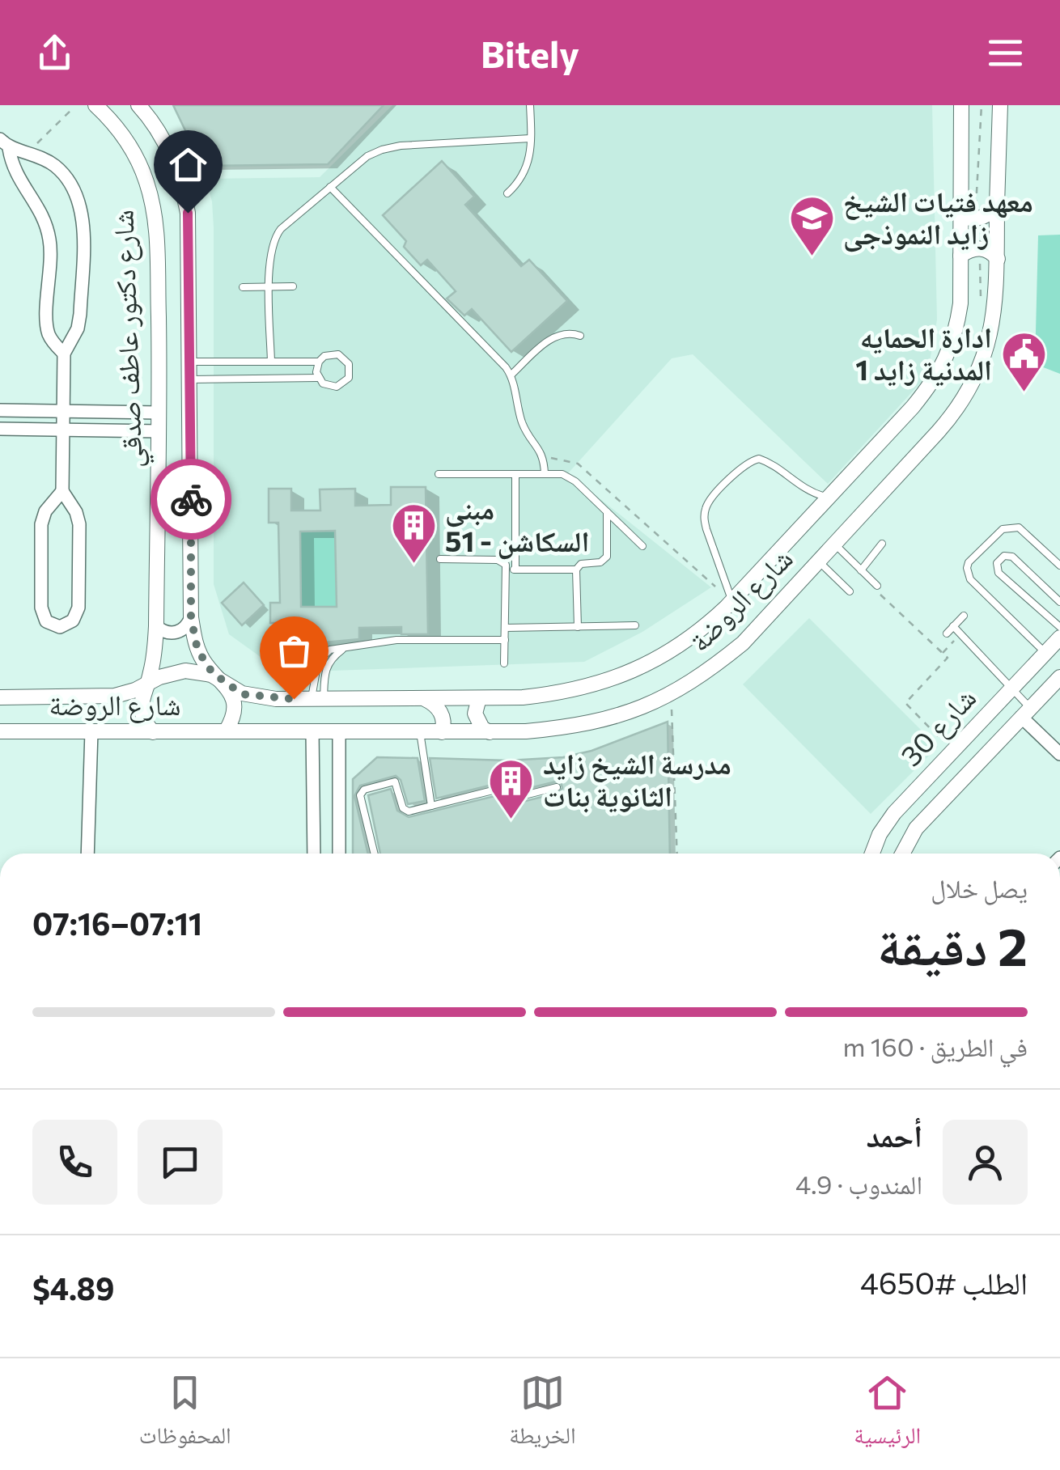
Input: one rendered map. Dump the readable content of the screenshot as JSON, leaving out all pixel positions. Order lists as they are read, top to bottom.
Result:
{
  "streets": {
    "street": ["شارع دكتور عاطف صدقي", "شارع الروضة", "شارع 30"]
  },
  "crossings": [
    ["شارع دكتور عاطف صدقي", "شارع الروضة"]
  ],
  "places": {
    "school or university": ["معهد فتيات الشيخ زايد النموذجى"],
    "public building": ["ادارة الحمايه المدنية زايد 1"],
    "building": ["مبنى السكاشن - 51", "مدرسة الشيخ زايد الثانوية بنات"]
  },
  "page": {
    "header": "Bitely",
    "heading": ["2 دقيقة", "يصل خلال", "07:11–07:16"],
    "panel": [
      "أحمد",
      "المندوب · 4.9",
      "الطلب #4650",
      "$4.89"
    ],
    "bar": "في الطريق · 160 m",
    "tabs": ["الرئيسية", "الخريطة", "المحفوظات"]
  }
}
